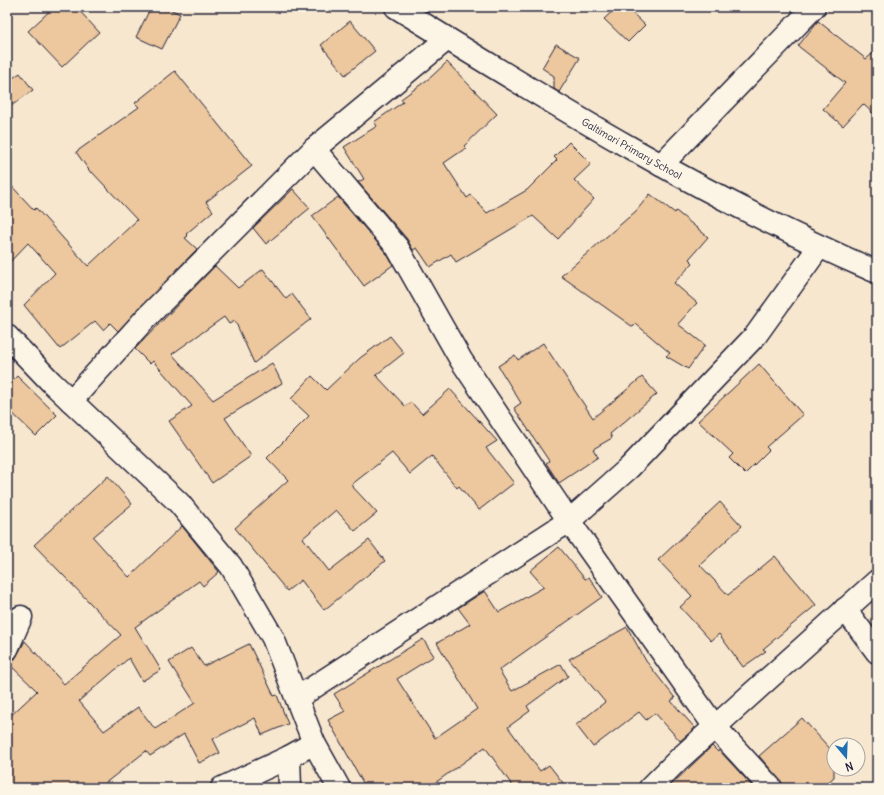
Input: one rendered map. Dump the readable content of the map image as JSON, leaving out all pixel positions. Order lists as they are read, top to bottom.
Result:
{
  "streets": {
    "street": ["Galtimari Primary School"]
  },
  "north": "bottom"
}
